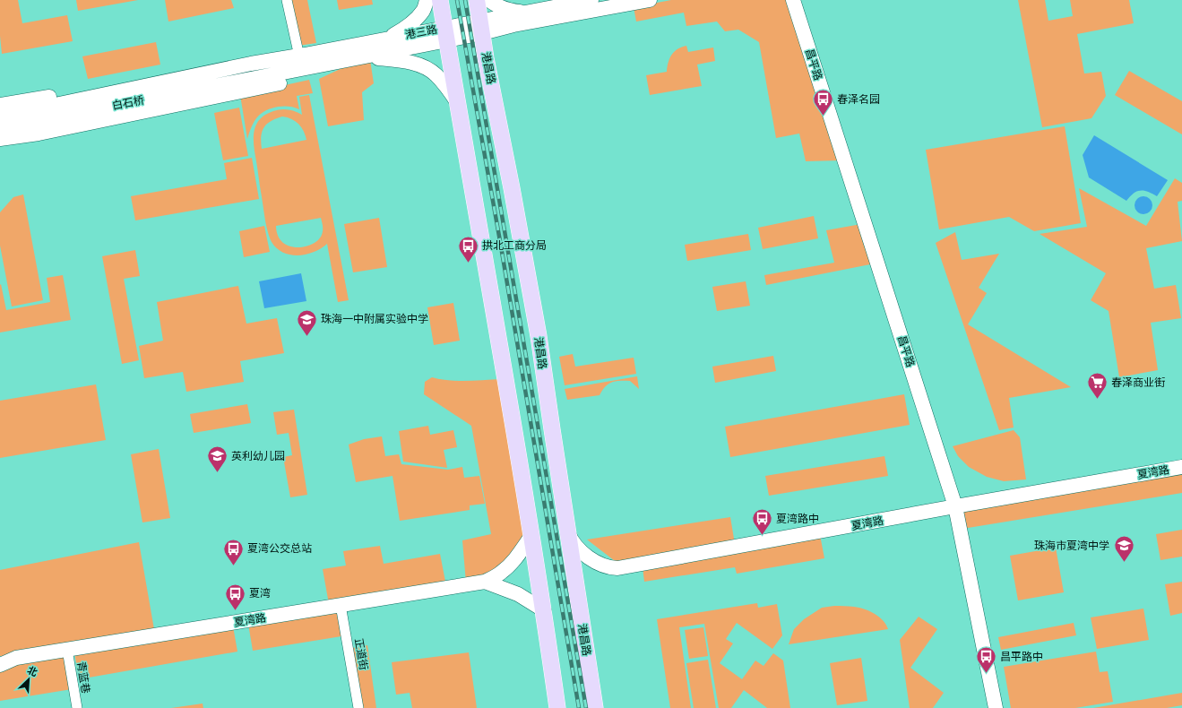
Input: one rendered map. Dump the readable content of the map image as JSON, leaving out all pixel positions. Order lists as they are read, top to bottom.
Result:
{
  "streets": {
    "main road": [
      "港三路",
      "昌平路",
      "港昌路",
      "白石桥",
      "夏湾路"
    ],
    "street": ["正道街", "青蓝巷"]
  },
  "crossings": [
    ["港三路", "港昌路"],
    ["港三路", "白石桥"],
    ["昌平路", "夏湾路"],
    ["港昌路", "夏湾路"],
    ["夏湾路", "正道街"],
    ["夏湾路", "青蓝巷"]
  ],
  "places": {
    "bus stop": [
      "春泽名园",
      "拱北工商分局",
      "夏湾路中",
      "夏湾公交总站",
      "夏湾",
      "昌平路中"
    ],
    "school or university": ["珠海一中附属实验中学", "英利幼儿园", "珠海市夏湾中学"],
    "supermarket": ["春泽商业街"]
  },
  "north": "top right"
}
